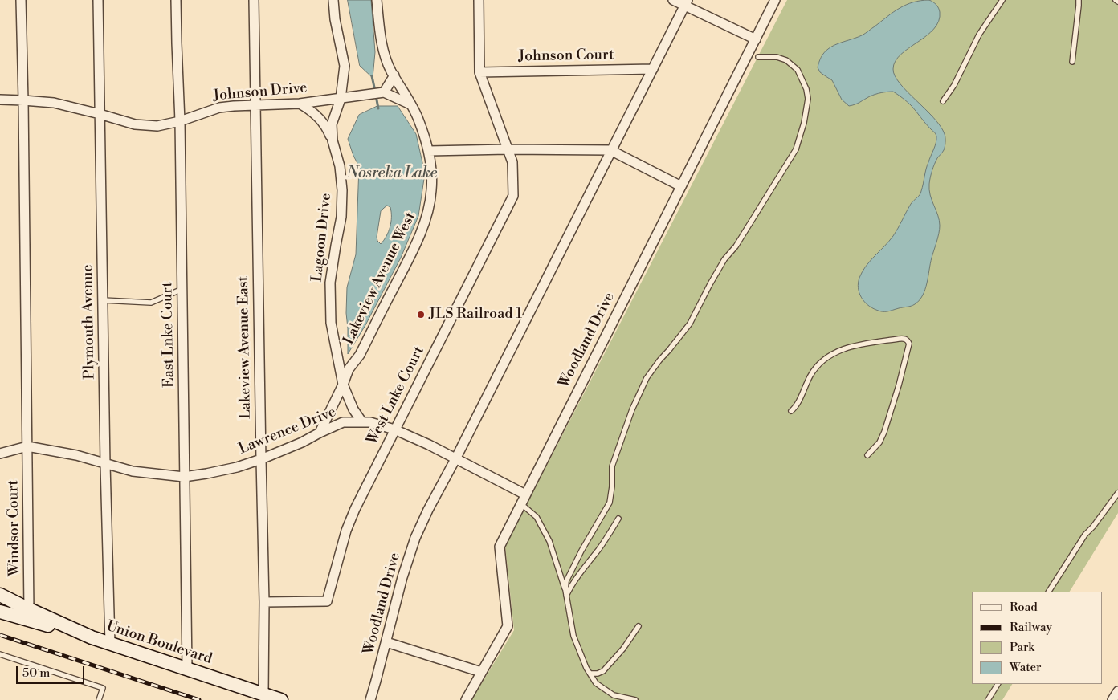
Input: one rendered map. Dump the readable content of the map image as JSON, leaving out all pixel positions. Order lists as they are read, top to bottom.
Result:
{
  "streets": {
    "main road": ["Union Boulevard"],
    "street": [
      "Johnson Court",
      "Johnson Drive",
      "Lagoon Drive",
      "Lakeview Avenue West",
      "Plymouth Avenue",
      "East Lnke Court",
      "Woodland Drive",
      "Lakeview Avenue East",
      "West Lnke Court",
      "Lawrence Drive",
      "Windsor Court"
    ]
  },
  "crossings": [
    ["Johnson Court", "Woodland Drive"],
    ["Johnson Court", "West Lnke Court"],
    ["Johnson Drive", "Lagoon Drive"],
    ["Johnson Drive", "Plymouth Avenue"],
    ["Johnson Drive", "East Lnke Court"],
    ["Johnson Drive", "Lakeview Avenue East"],
    ["Johnson Drive", "Windsor Court"],
    ["Lagoon Drive", "Lakeview Avenue West"],
    ["Lagoon Drive", "Lawrence Drive"],
    ["Plymouth Avenue", "Lawrence Drive"],
    ["Plymouth Avenue", "Union Boulevard"],
    ["East Lnke Court", "Lawrence Drive"],
    ["East Lnke Court", "Union Boulevard"],
    ["Woodland Drive", "Lawrence Drive"],
    ["Lakeview Avenue East", "West Lnke Court"],
    ["Lakeview Avenue East", "Lawrence Drive"],
    ["Lakeview Avenue East", "Union Boulevard"],
    ["West Lnke Court", "Lawrence Drive"],
    ["Lawrence Drive", "Windsor Court"],
    ["Windsor Court", "Union Boulevard"]
  ],
  "water": ["Nosreka Lake"],
  "places": ["JLS Railroad 1"],
  "legend": [
    "Road",
    "Railway",
    "Park",
    "Water"
  ],
  "scale_bar": "50 m"
}
